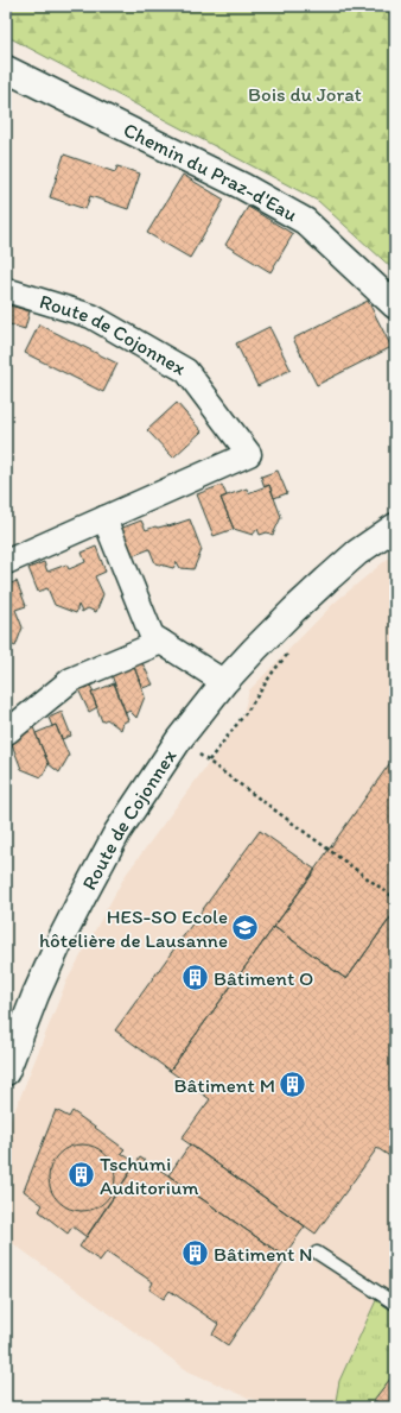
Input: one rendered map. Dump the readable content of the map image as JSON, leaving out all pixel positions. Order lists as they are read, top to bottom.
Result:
{
  "streets": {
    "street": ["Chemin du Praz-d'Eau", "Route de Cojonnex"]
  },
  "parks": ["Bois du Jorat"],
  "places": {
    "school or university": ["HES-SO Ecole hôtelière de Lausanne"],
    "building": [
      "Bâtiment O",
      "Bâtiment M",
      "Tschumi Auditorium",
      "Bâtiment N"
    ]
  }
}
